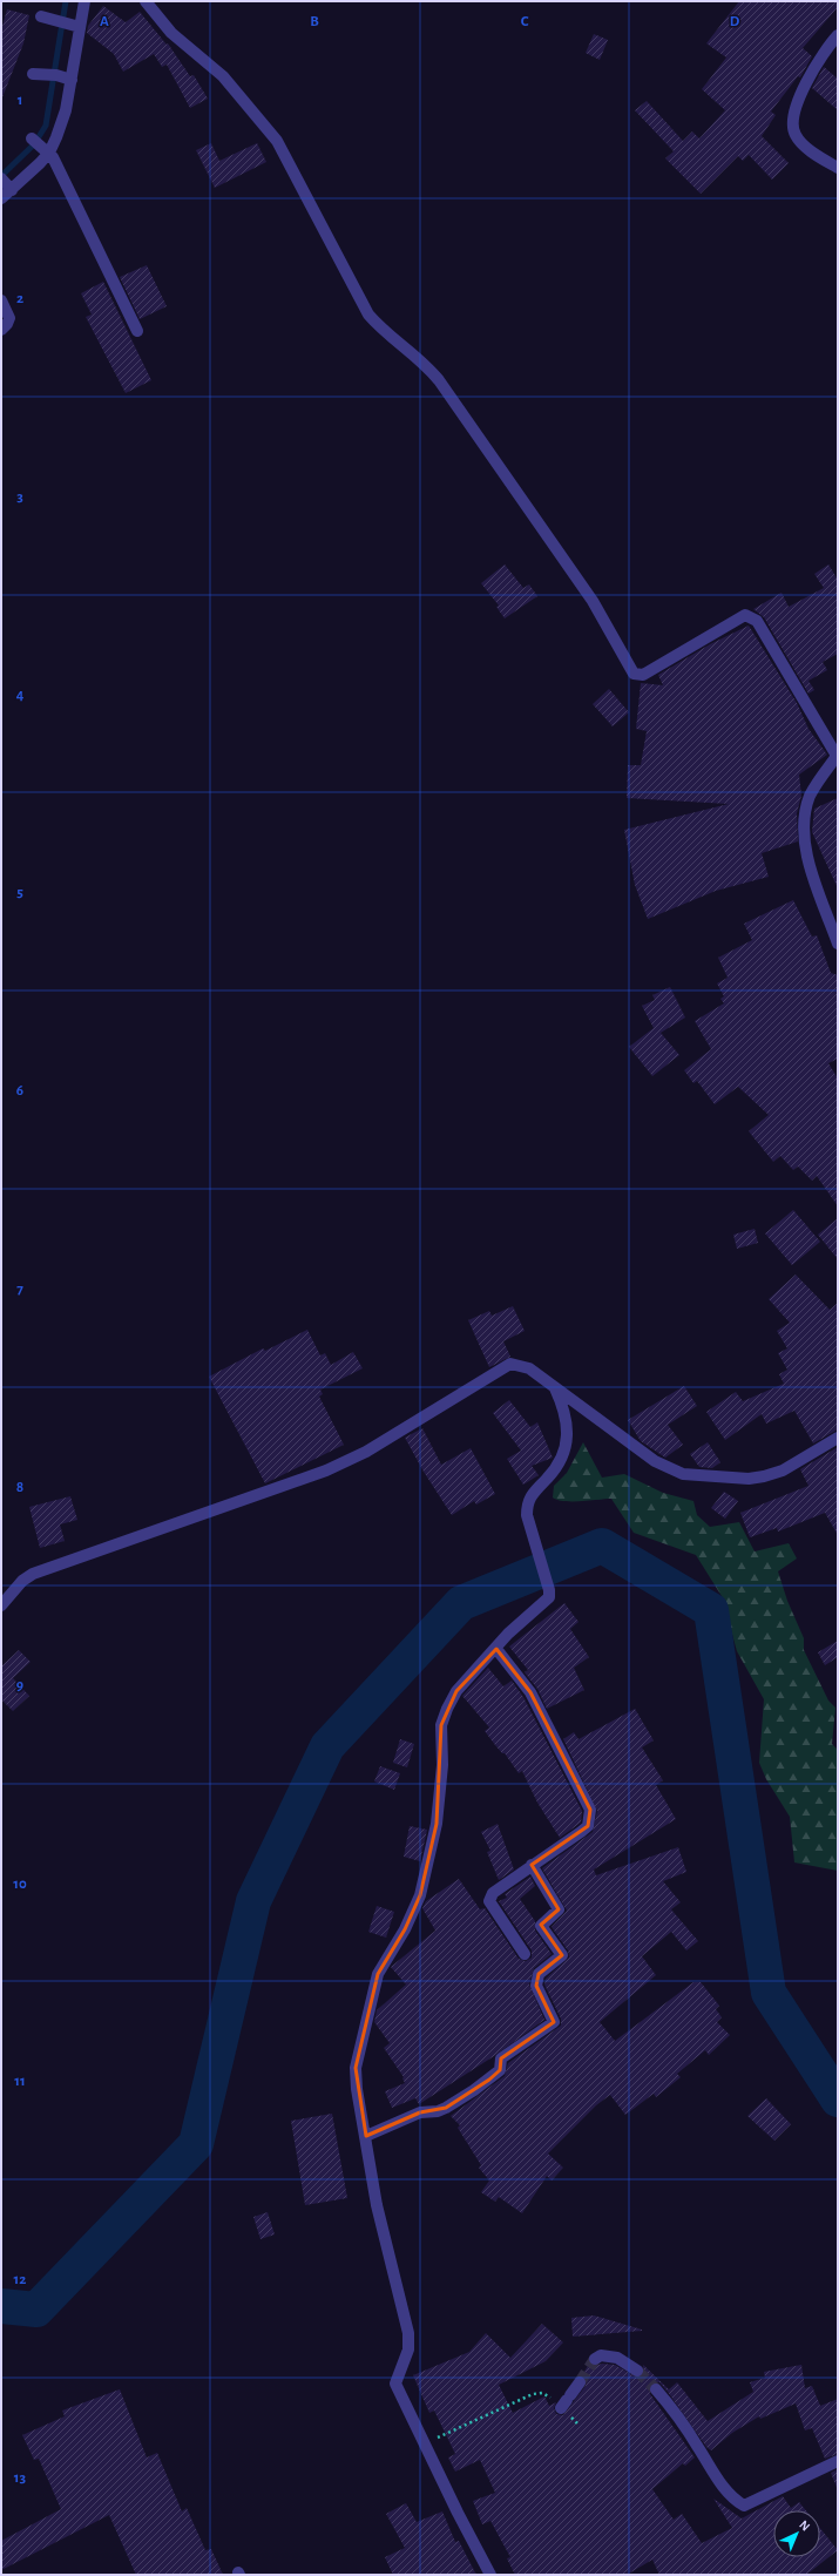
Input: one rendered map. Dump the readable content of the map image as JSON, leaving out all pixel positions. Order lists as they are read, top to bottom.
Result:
{
  "north": "top right",
  "grid": {
    "columns": [
      "A",
      "B",
      "C",
      "D"
    ],
    "rows": [
      "1",
      "2",
      "3",
      "4",
      "5",
      "6",
      "7",
      "8",
      "9",
      "10",
      "11",
      "12",
      "13"
    ]
  }
}
